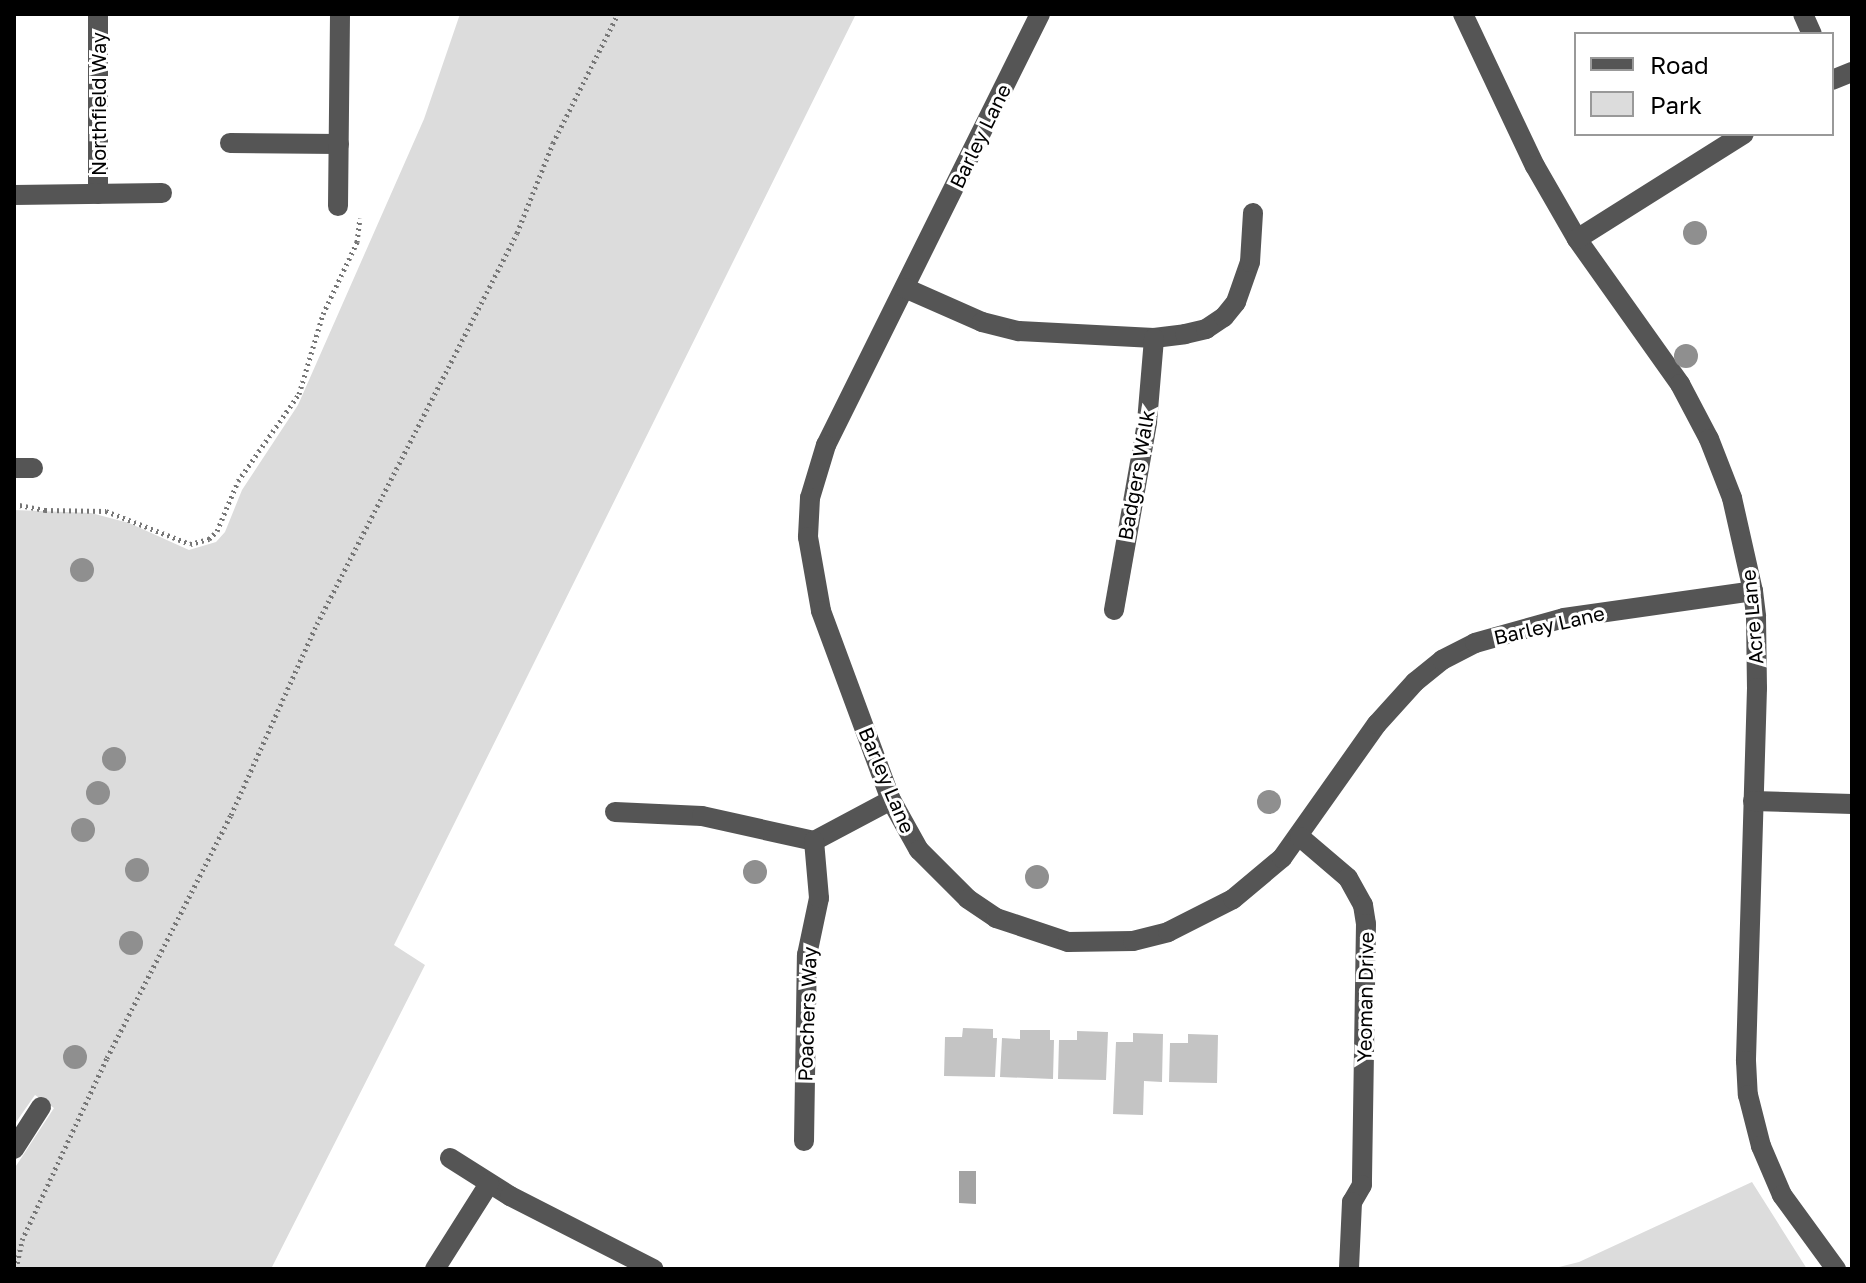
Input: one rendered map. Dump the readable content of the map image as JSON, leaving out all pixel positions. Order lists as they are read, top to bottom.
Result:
{
  "streets": {
    "street": [
      "Northfield Way",
      "Barley Lane",
      "Badgers Walk",
      "Acre Lane",
      "Yeoman Drive",
      "Poachers Way"
    ]
  },
  "crossings": [
    ["Barley Lane", "Acre Lane"],
    ["Barley Lane", "Yeoman Drive"]
  ],
  "legend": ["Road", "Park"]
}
